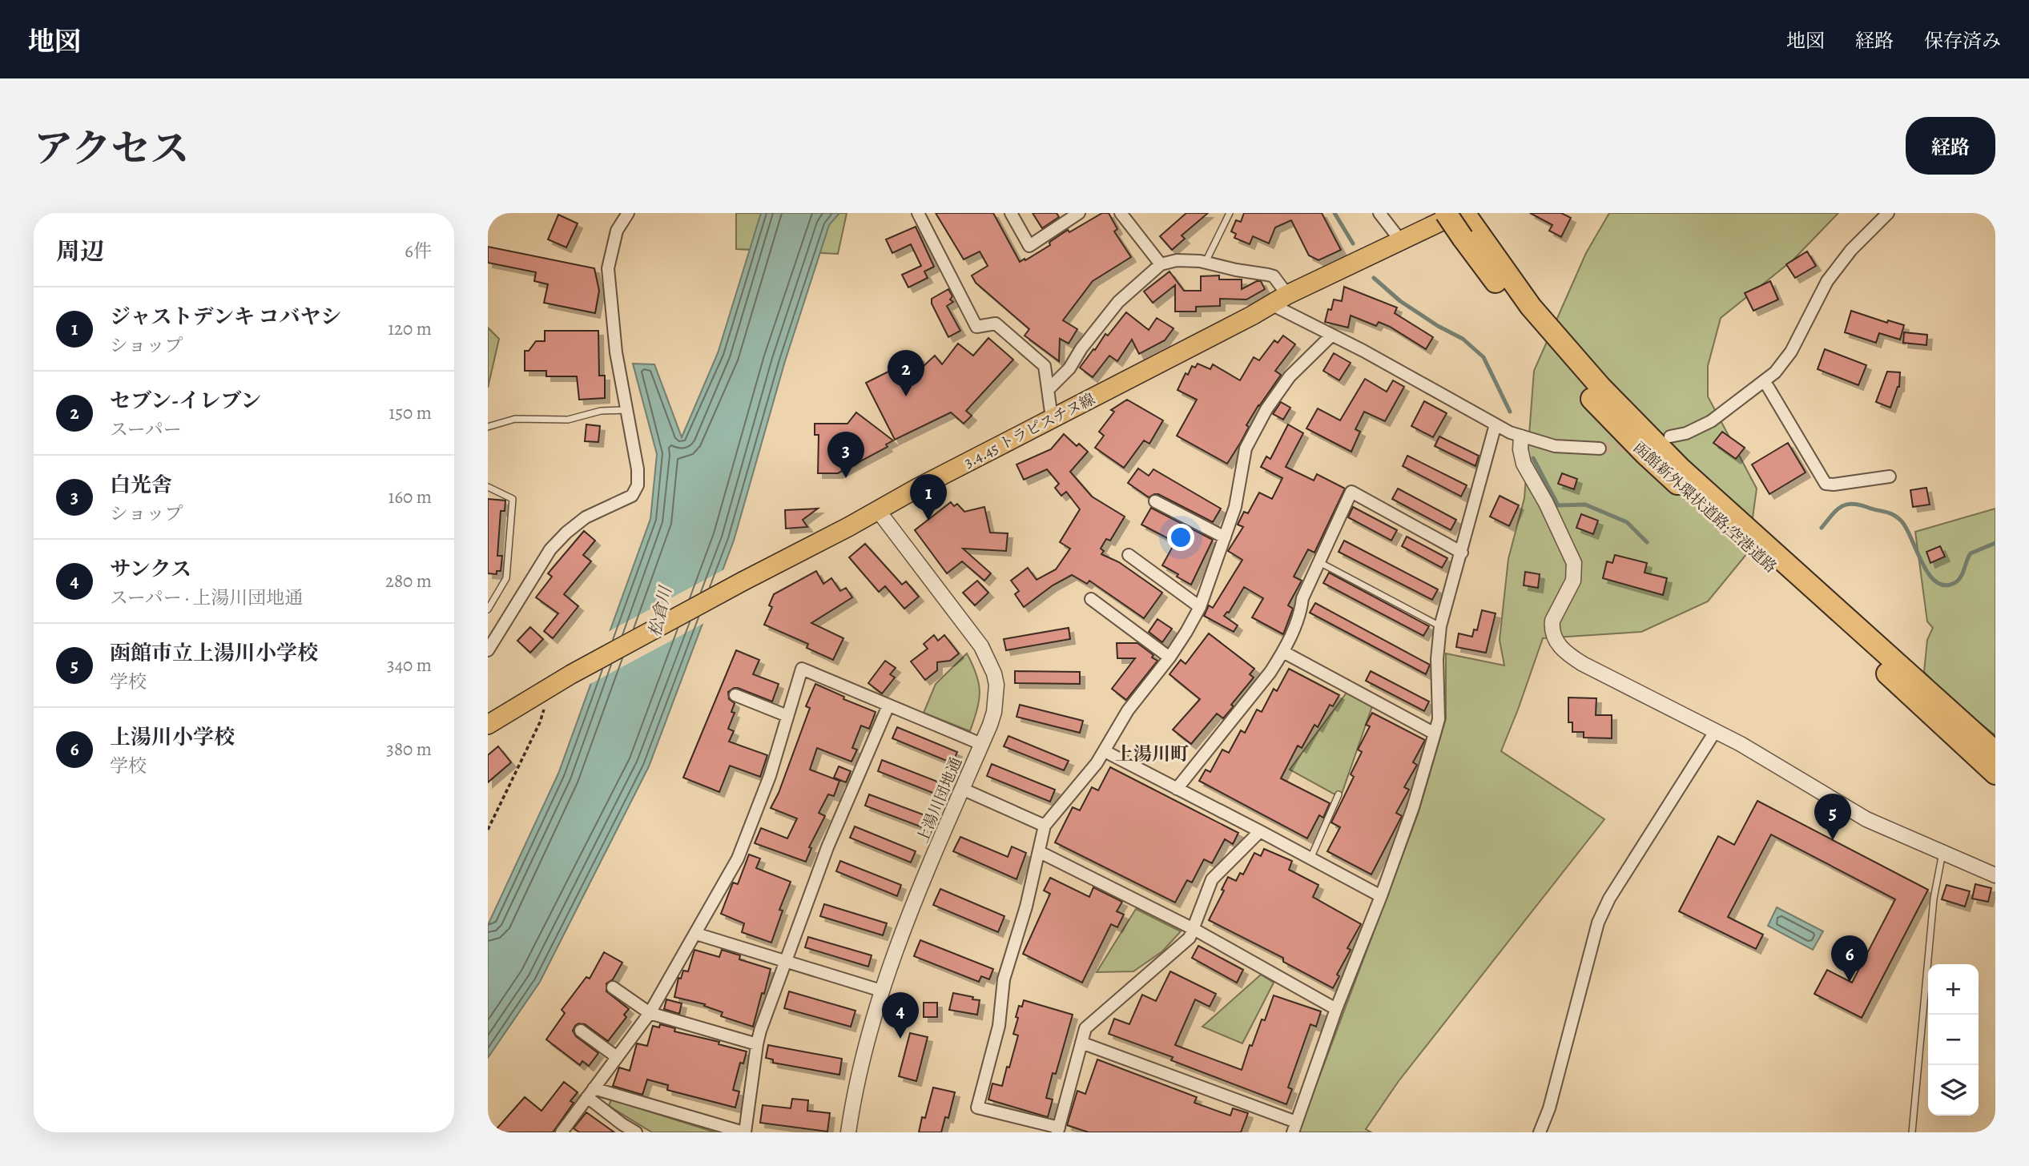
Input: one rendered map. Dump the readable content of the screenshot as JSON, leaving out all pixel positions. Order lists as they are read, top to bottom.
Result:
{
  "streets": {
    "highway": ["函館新外環状道路;空港道路"],
    "main road": ["3.4.45 トラピスチヌ線"],
    "street": ["上湯川団地通"]
  },
  "crossings": [
    ["3.4.45 トラピスチヌ線", "上湯川団地通"]
  ],
  "districts": ["上湯川町"],
  "water": ["松倉川"],
  "page": {
    "header": "地図",
    "nav": ["地図", "経路", "保存済み"],
    "title": "アクセス",
    "buttons": "経路",
    "heading": ["周辺", "6件"],
    "list": [
      {
        "mark": "1",
        "name": "ジャストデンキ コバヤシ",
        "note": "ショップ",
        "value": "120 m"
      },
      {
        "mark": "2",
        "name": "セブン-イレブン",
        "note": "スーパー",
        "value": "150 m"
      },
      {
        "mark": "3",
        "name": "白光舎",
        "note": "ショップ",
        "value": "160 m"
      },
      {
        "mark": "4",
        "name": "サンクス",
        "note": "スーパー · 上湯川団地通",
        "value": "280 m"
      },
      {
        "mark": "5",
        "name": "函館市立上湯川小学校",
        "note": "学校",
        "value": "340 m"
      },
      {
        "mark": "6",
        "name": "上湯川小学校",
        "note": "学校",
        "value": "380 m"
      }
    ],
    "pins": [
      "2",
      "3",
      "1",
      "5",
      "6",
      "4"
    ],
    "map_buttons": ["+", "−"]
  }
}
